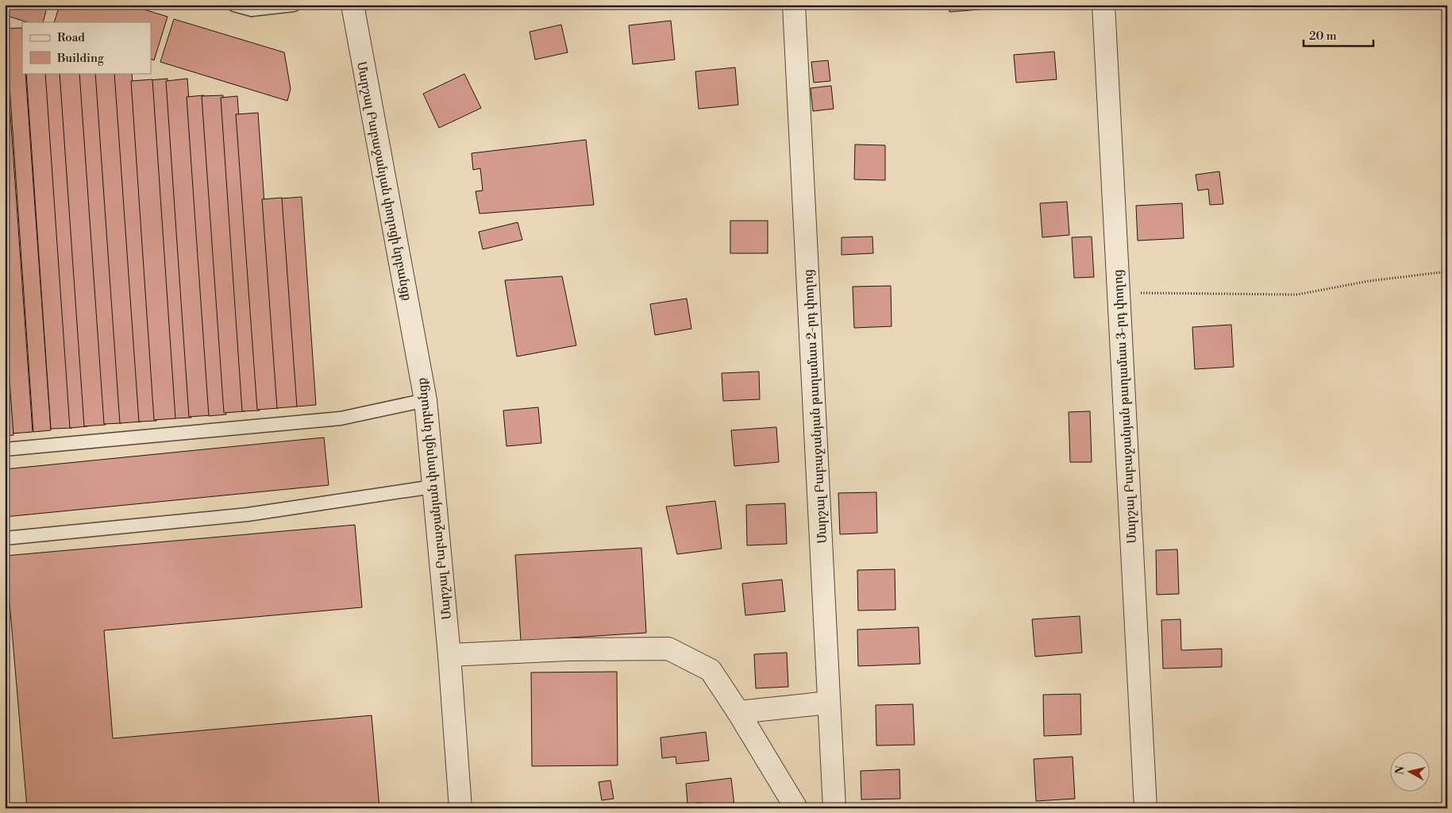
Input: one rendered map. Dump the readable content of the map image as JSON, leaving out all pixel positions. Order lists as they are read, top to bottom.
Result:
{
  "streets": {
    "street": ["Մարշալ Բաբաջանյան փողոցի նրբանցք", "Մարշալ Բաբաջանյան թաղամաս 2-րդ փողոց", "Մարշալ Բաբաջանյան թաղամաս 3-րդ փողոց"]
  },
  "legend": ["Road", "Building"],
  "scale_bar": "20 m",
  "north": "left"
}
